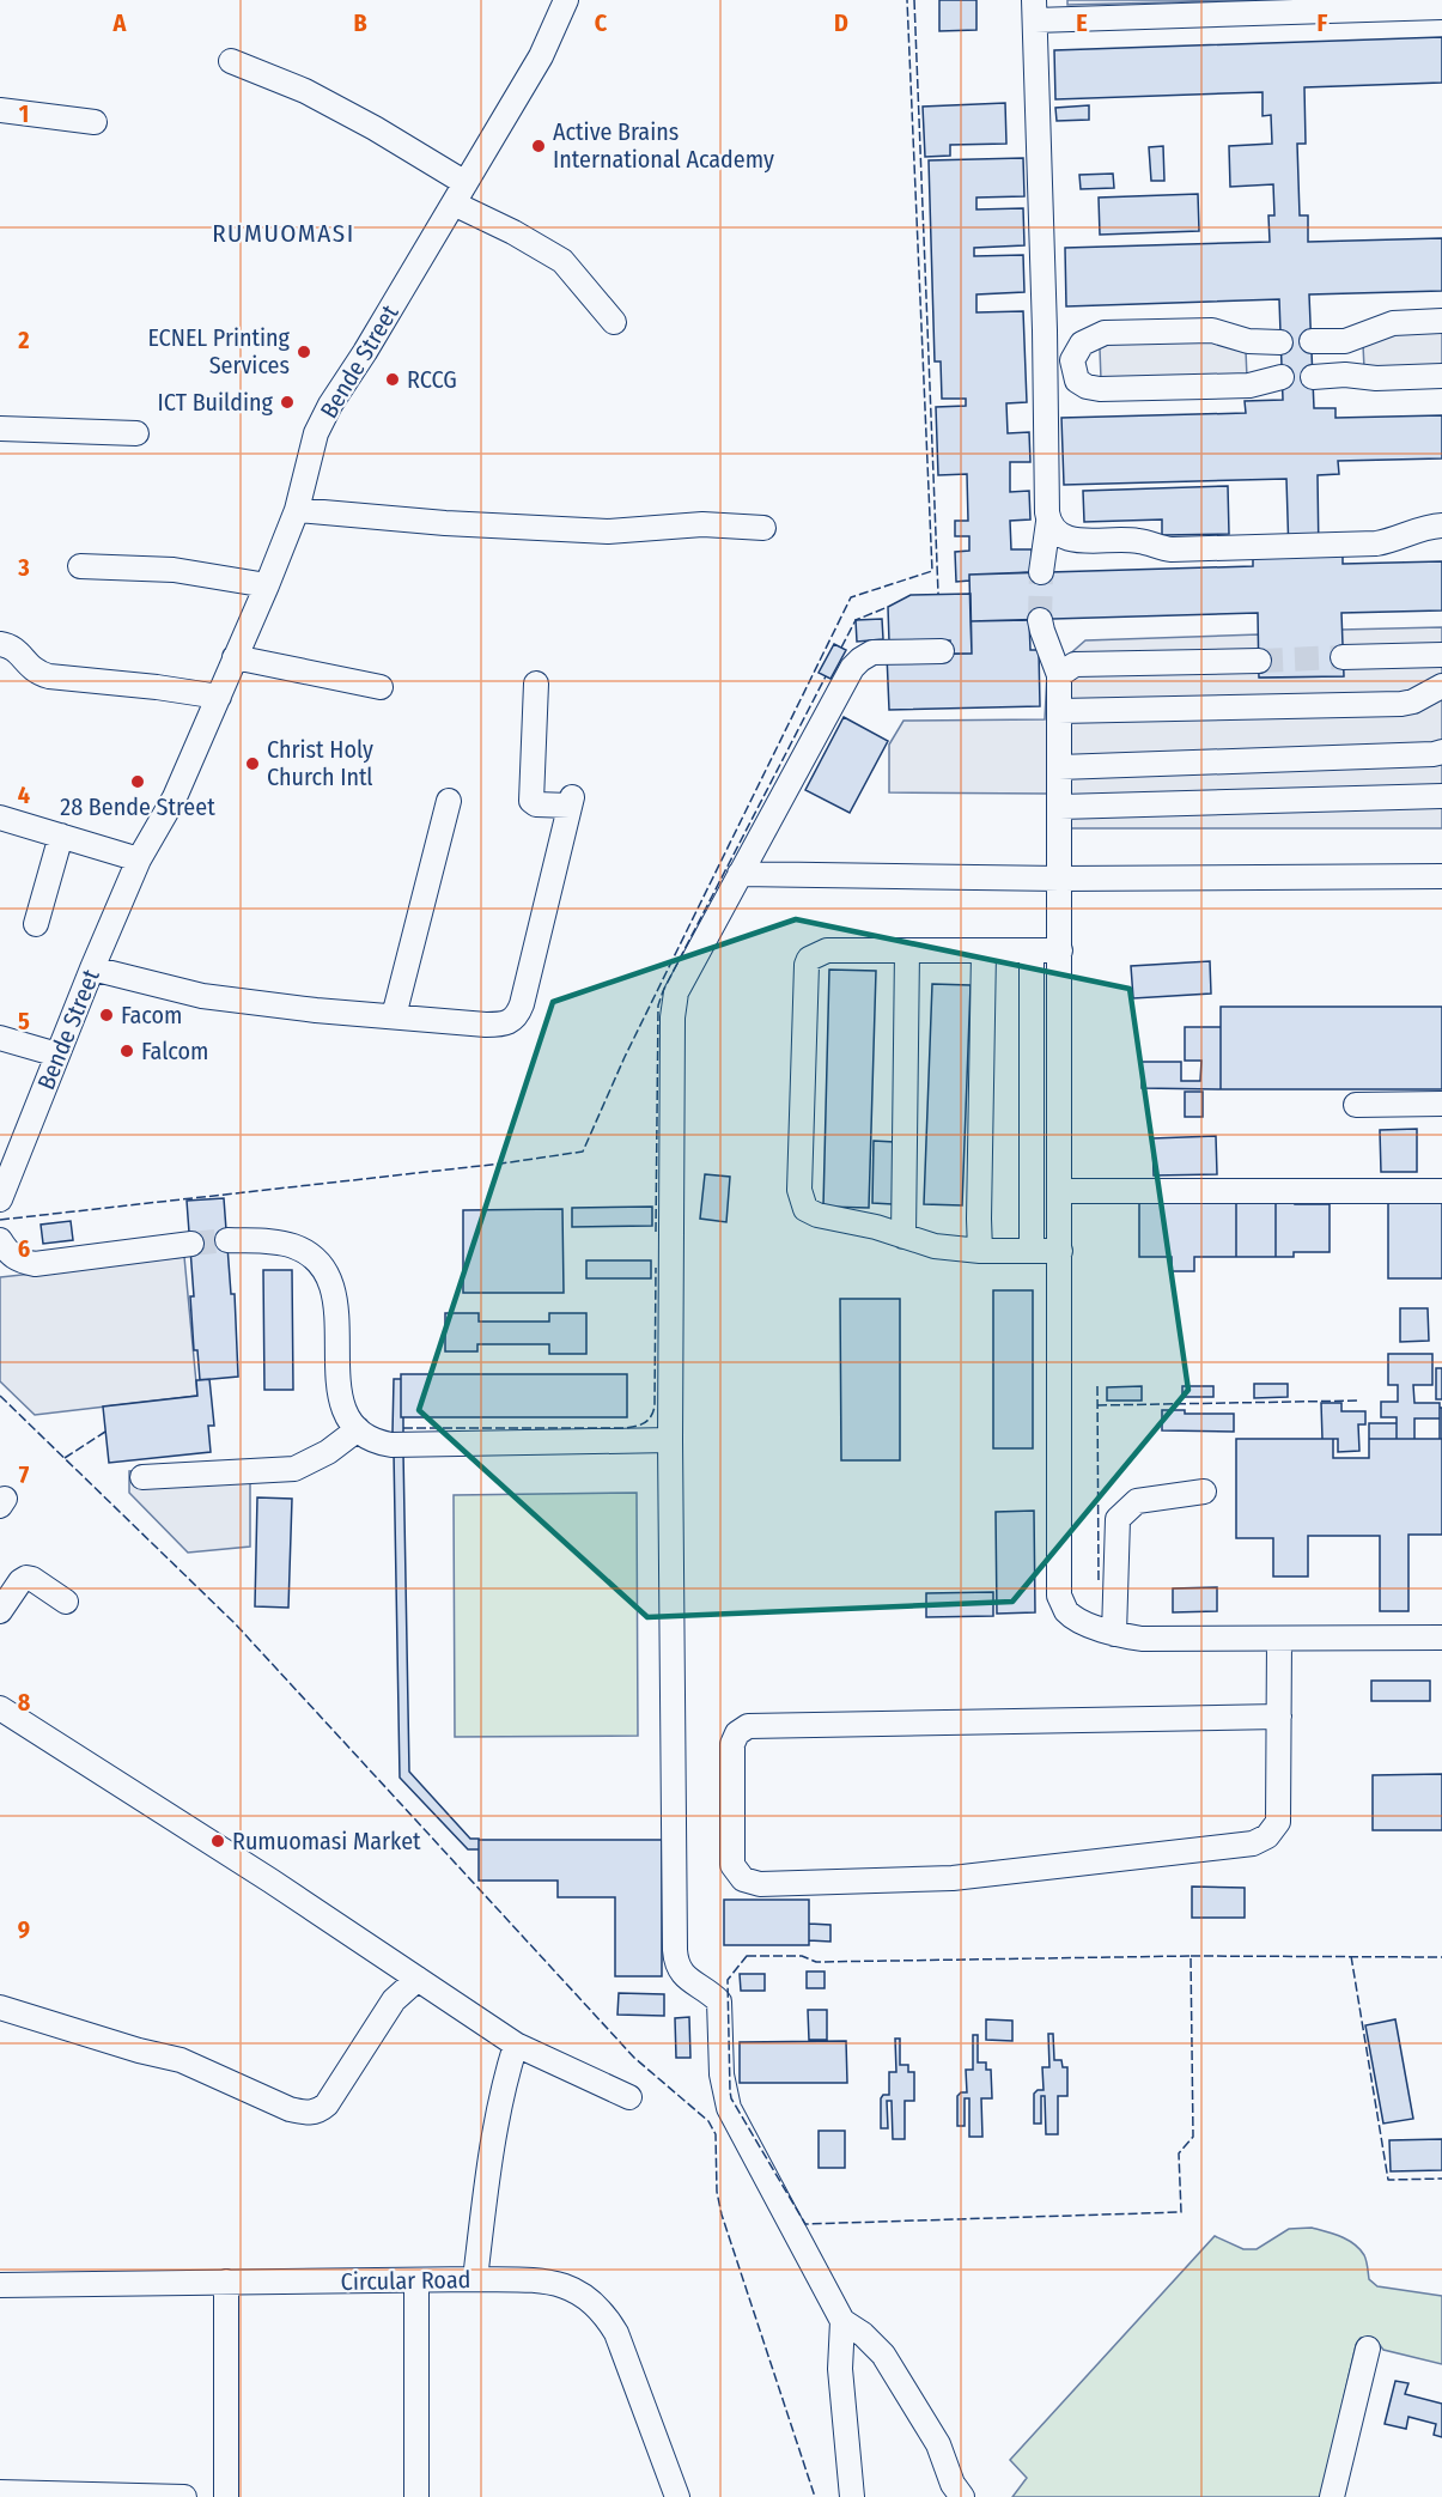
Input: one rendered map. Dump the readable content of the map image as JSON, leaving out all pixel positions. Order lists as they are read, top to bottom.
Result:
{
  "streets": {
    "street": ["Bende Street", "Circular Road"]
  },
  "districts": ["RUMUOMASI"],
  "places": [
    "Active Brains International Academy",
    "ECNEL Printing Services",
    "RCCG",
    "ICT Building",
    "Christ Holy Church Intl",
    "28 Bende Street",
    "Facom",
    "Falcom",
    "Rumuomasi Market"
  ],
  "grid": {
    "columns": [
      "A",
      "B",
      "C",
      "D",
      "E",
      "F"
    ],
    "rows": [
      "1",
      "2",
      "3",
      "4",
      "5",
      "6",
      "7",
      "8",
      "9"
    ]
  }
}
